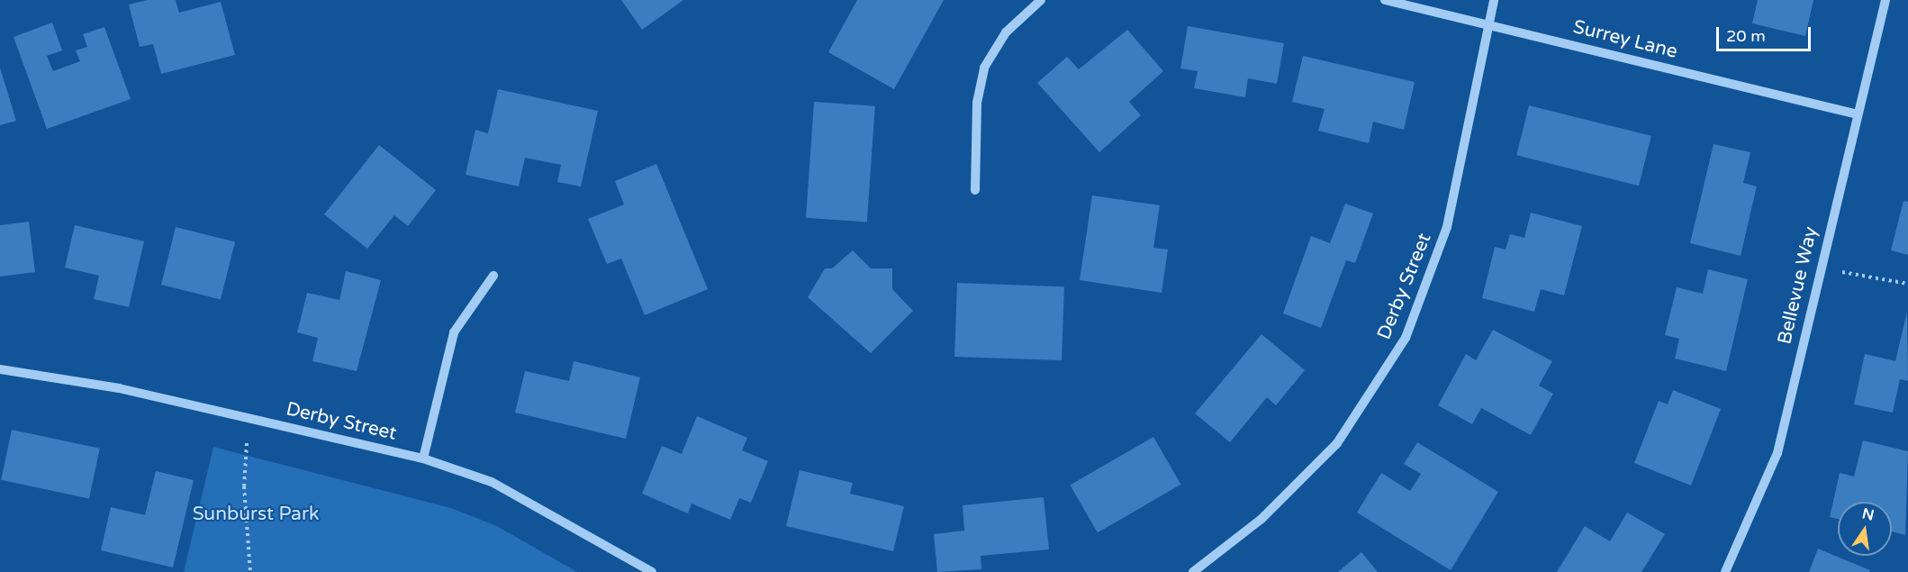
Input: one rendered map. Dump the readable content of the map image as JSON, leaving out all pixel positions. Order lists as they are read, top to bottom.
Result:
{
  "streets": {
    "street": ["Surrey Lane", "Bellevue Way", "Derby Street"]
  },
  "crossings": [
    ["Surrey Lane", "Bellevue Way"],
    ["Surrey Lane", "Derby Street"]
  ],
  "parks": ["Sunburst Park"],
  "scale_bar": "20 m",
  "north": "top"
}
